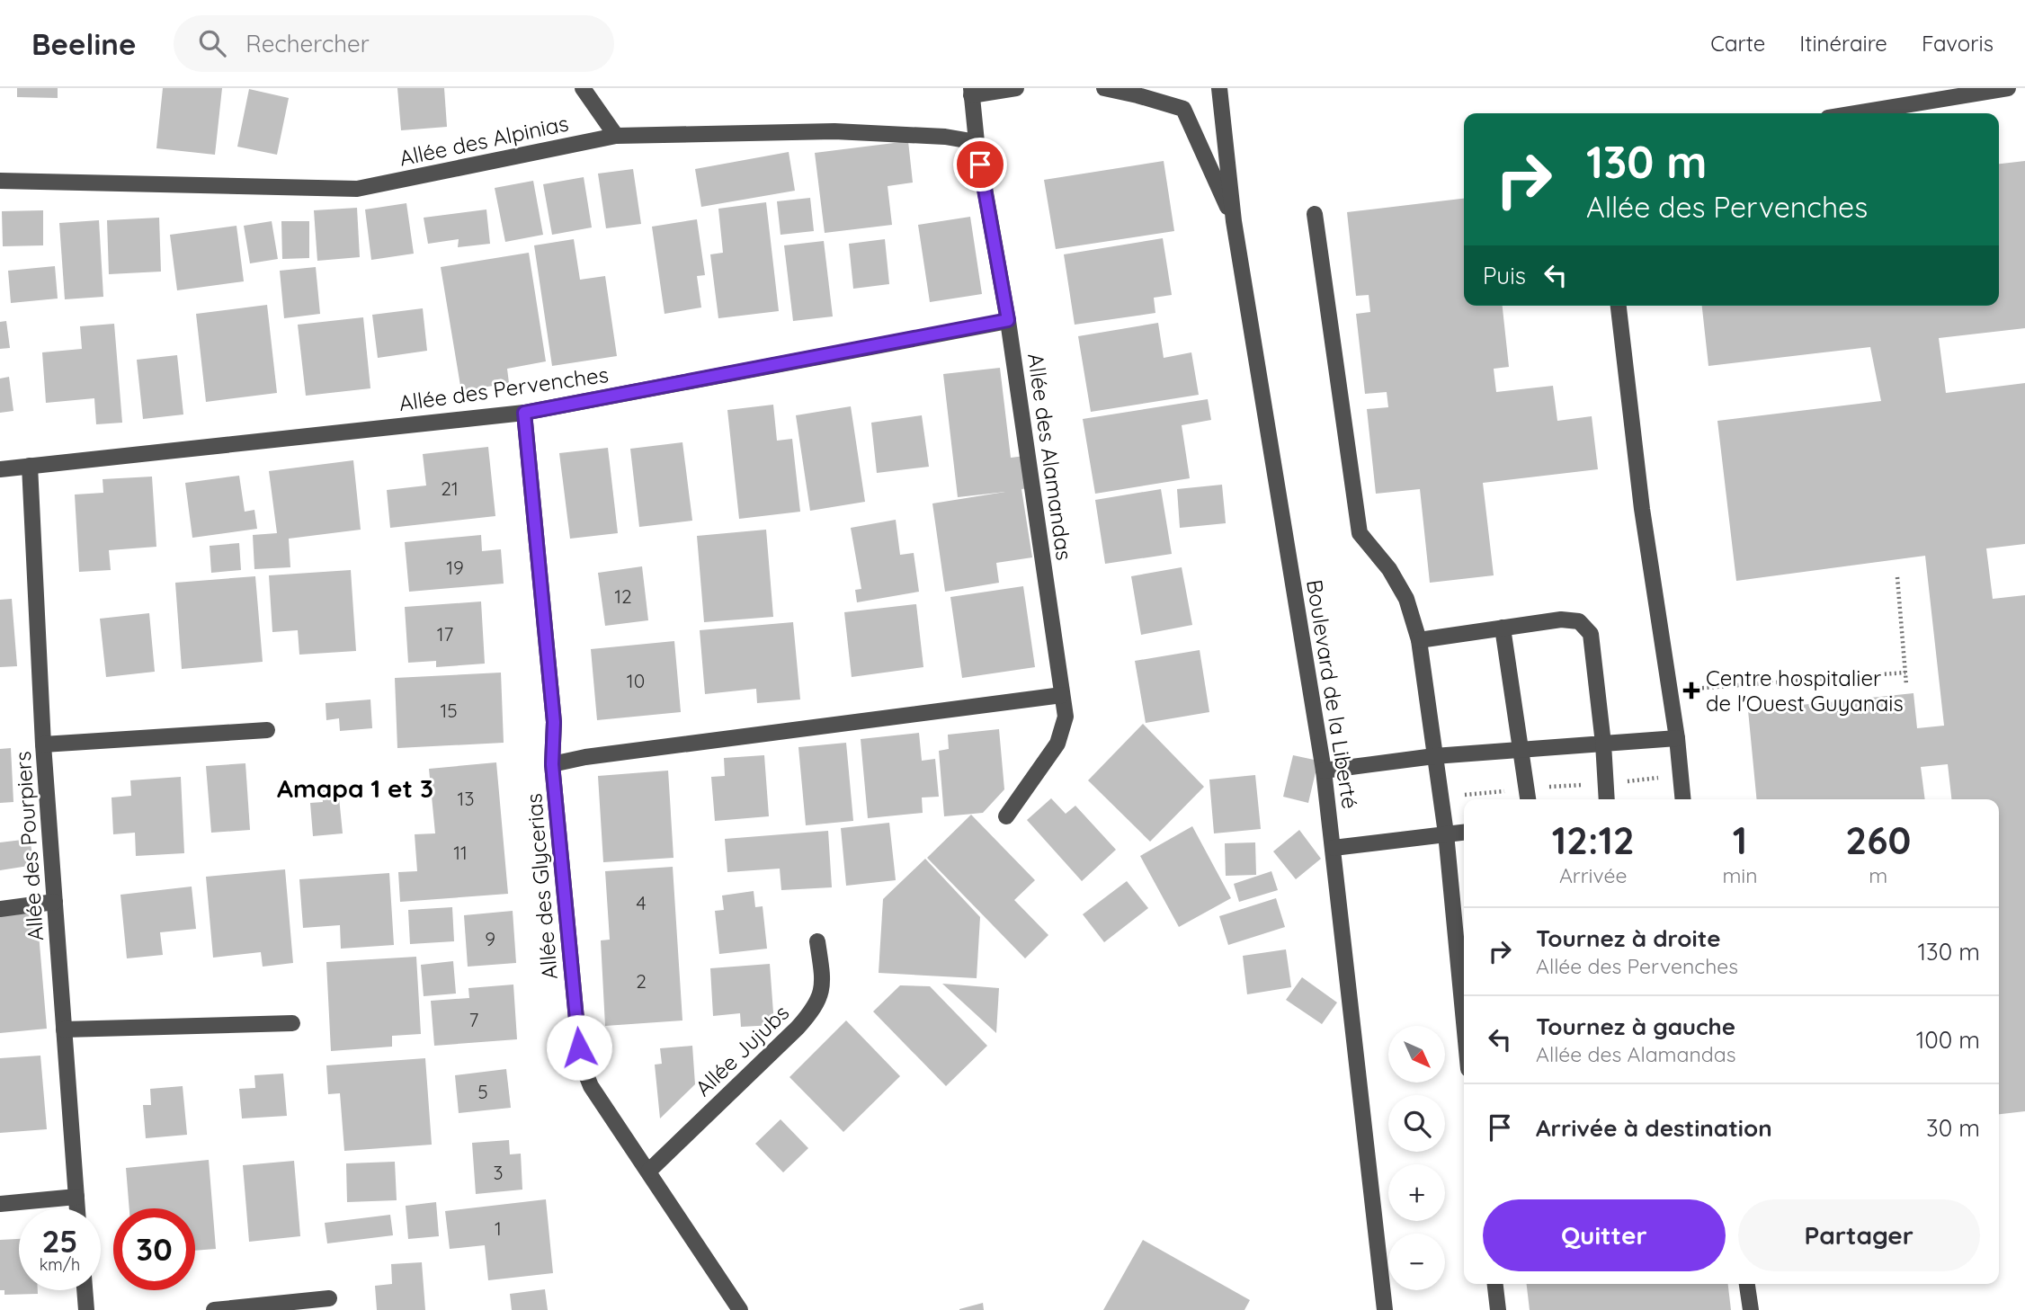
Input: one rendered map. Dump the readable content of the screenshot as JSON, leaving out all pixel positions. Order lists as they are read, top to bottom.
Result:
{
  "streets": {
    "street": [
      "Allée des Alpinias",
      "Allée des Pervenches",
      "Allée des Alamandas",
      "Boulevard de la Liberté",
      "Allée des Pourpiers",
      "Allée des Glycerias",
      "Allée Jujubs"
    ]
  },
  "crossings": [
    ["Allée des Alpinias", "Allée des Alamandas"],
    ["Allée des Pervenches", "Allée des Alamandas"],
    ["Allée des Pervenches", "Allée des Pourpiers"],
    ["Allée des Pervenches", "Allée des Glycerias"],
    ["Allée des Glycerias", "Allée Jujubs"]
  ],
  "districts": ["Amapa 1 et 3"],
  "places": {
    "health": ["Centre hospitalier de l'Ouest Guyanais"]
  },
  "house_numbers": [
    "21",
    "19",
    "12",
    "17",
    "10",
    "15",
    "13",
    "11",
    "4",
    "9",
    "2",
    "7",
    "5",
    "3",
    "1"
  ],
  "north": "bottom right",
  "page": {
    "header": "Beeline",
    "search": "Rechercher",
    "nav": ["Carte", "Itinéraire", "Favoris"],
    "turn": ["130 m", "Allée des Pervenches"],
    "then": "Puis",
    "eta": [
      "12:12",
      "Arrivée",
      "1",
      "min",
      "260",
      "m"
    ],
    "list": [
      {
        "name": "Tournez à droite",
        "note": "Allée des Pervenches",
        "value": "130 m"
      },
      {
        "name": "Tournez à gauche",
        "note": "Allée des Alamandas",
        "value": "100 m"
      },
      {
        "name": "Arrivée à destination",
        "value": "30 m"
      }
    ],
    "map_buttons": ["+", "−"],
    "buttons": ["Quitter", "Partager"],
    "speed": "25 km/h",
    "limit": "30"
  }
}
